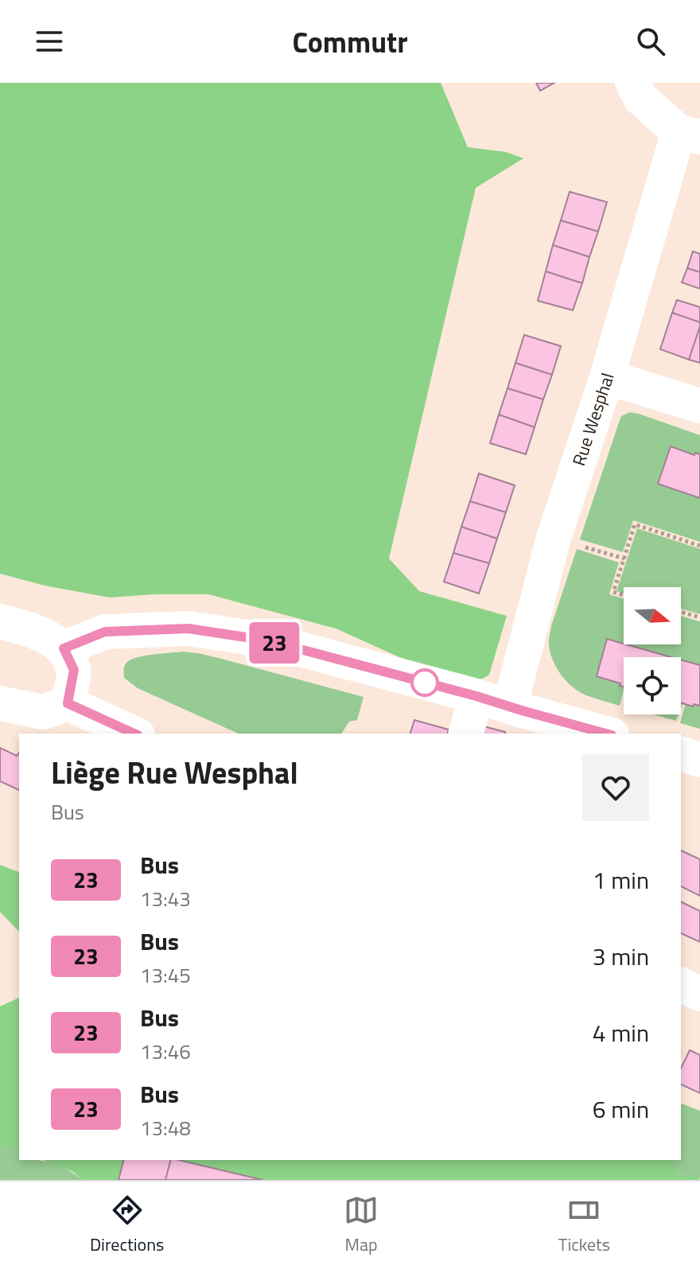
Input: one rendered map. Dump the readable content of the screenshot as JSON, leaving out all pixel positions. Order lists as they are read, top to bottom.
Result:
{
  "streets": {
    "street": ["Rue Wesphal"]
  },
  "lines": ["bus line 23"],
  "north": "right",
  "page": {
    "header": "Commutr",
    "on_map": "23",
    "heading": ["Liège Rue Wesphal", "Bus"],
    "list": [
      {
        "mark": "23",
        "name": "Bus",
        "note": "13:43",
        "value": "1 min"
      },
      {
        "mark": "23",
        "name": "Bus",
        "note": "13:45",
        "value": "3 min"
      },
      {
        "mark": "23",
        "name": "Bus",
        "note": "13:46",
        "value": "4 min"
      },
      {
        "mark": "23",
        "name": "Bus",
        "note": "13:48",
        "value": "6 min"
      }
    ],
    "tabs": ["Directions", "Map", "Tickets"]
  }
}
